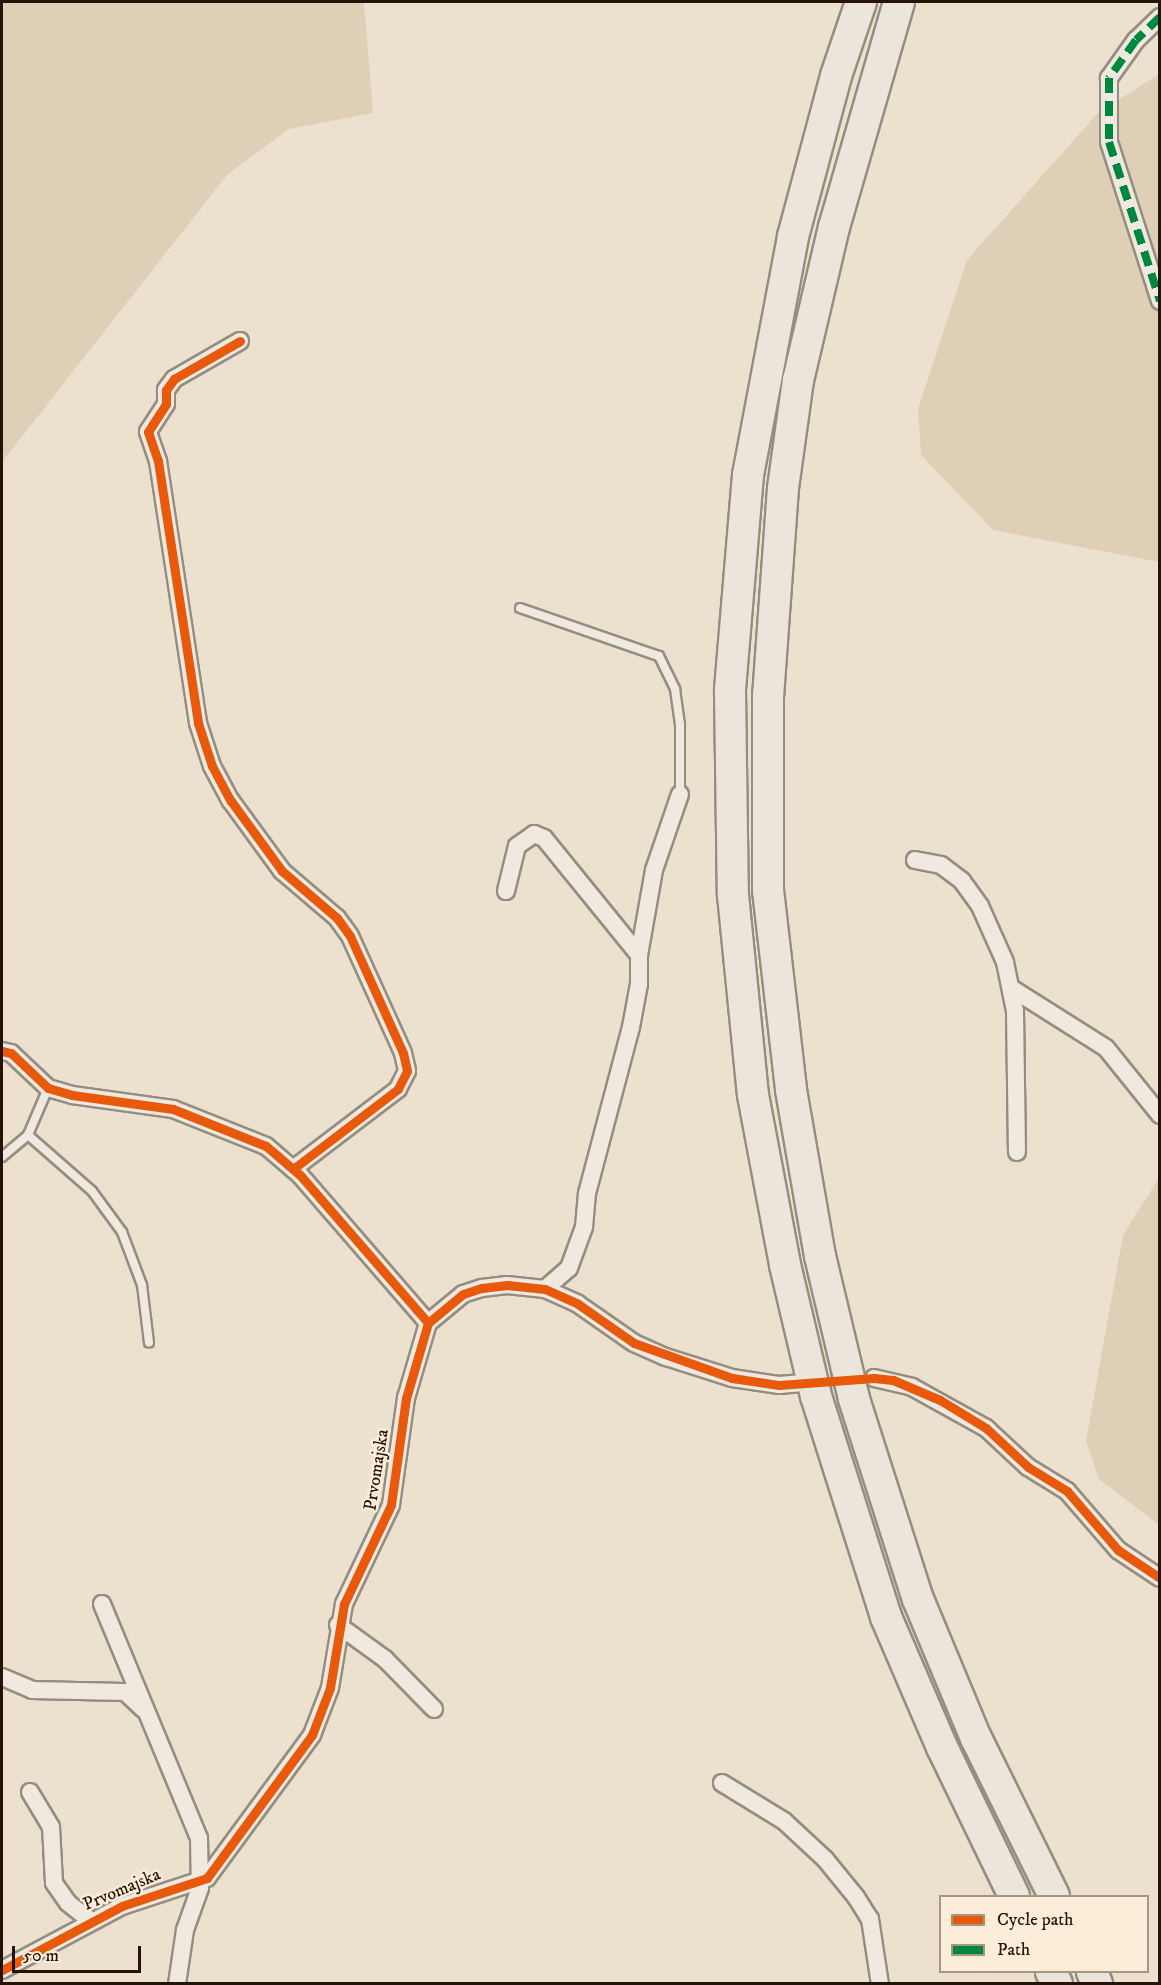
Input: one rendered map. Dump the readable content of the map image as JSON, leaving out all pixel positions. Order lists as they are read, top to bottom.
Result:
{
  "streets": {
    "street": ["Prvomajska"]
  },
  "legend": ["Cycle path", "Path"],
  "scale_bar": "50 m"
}
